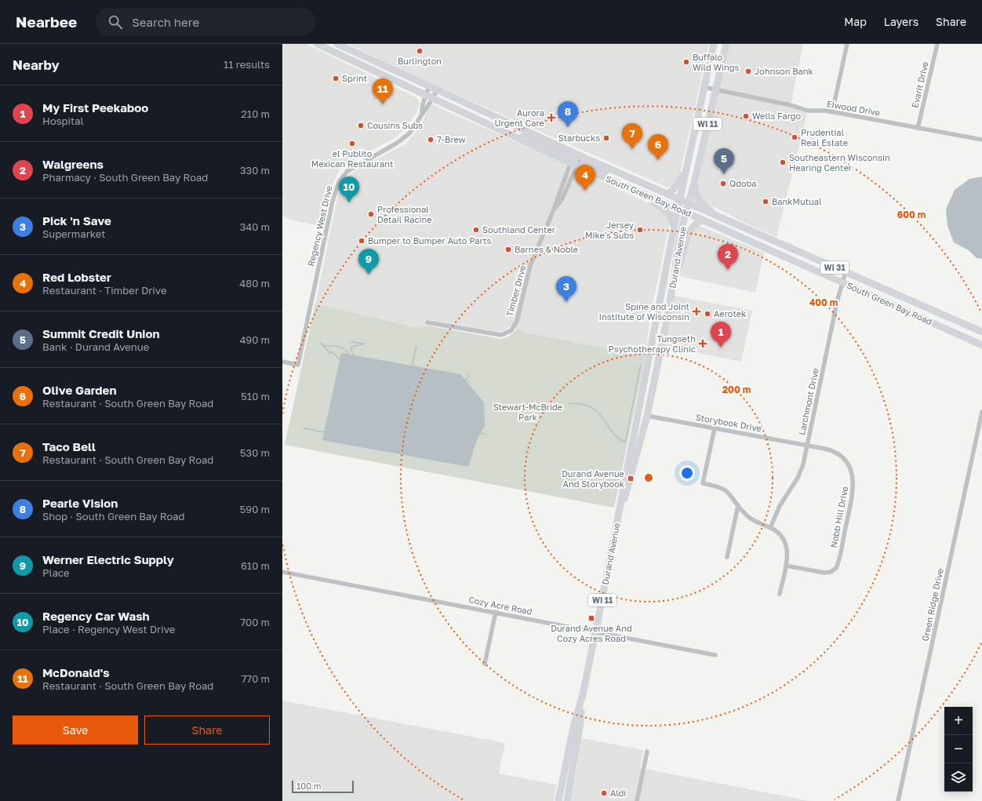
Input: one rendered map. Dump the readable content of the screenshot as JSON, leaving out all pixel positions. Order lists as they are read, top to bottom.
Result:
{
  "streets": {
    "main road": [
      "WI 11",
      "South Green Bay Road",
      "Durand Avenue",
      "WI 31"
    ],
    "street": [
      "Evarit Drive",
      "Elwood Drive",
      "Regency West Drive",
      "Timber Drive",
      "Larchmont Drive",
      "Storybook Drive",
      "Nobb Hill Drive",
      "Green Ridge Drive",
      "Cozy Acre Road"
    ]
  },
  "crossings": [
    ["Evarit Drive", "Elwood Drive"],
    ["Elwood Drive", "Durand Avenue"],
    ["South Green Bay Road", "Regency West Drive"],
    ["South Green Bay Road", "Durand Avenue"],
    ["South Green Bay Road", "Timber Drive"],
    ["South Green Bay Road", "Larchmont Drive"],
    ["Durand Avenue", "Storybook Drive"],
    ["Durand Avenue", "Cozy Acre Road"],
    ["Larchmont Drive", "Storybook Drive"],
    ["Larchmont Drive", "Nobb Hill Drive"],
    ["Storybook Drive", "Nobb Hill Drive"]
  ],
  "parks": ["Stewart-McBride Park"],
  "places": {
    "other": [
      "Burlington",
      "Buffalo Wild Wings",
      "Johnson Bank",
      "Sprint",
      "Wells Fargo",
      "Cousins Subs",
      "Prudential Real Estate",
      "Starbucks",
      "7-Brew",
      "el Publito Mexican Restaurant",
      "Southeastern Wisconsin Hearing Center",
      "Qdoba",
      "BankMutual",
      "Professional Detail Racine",
      "Southland Center",
      "Jersey Mike's Subs",
      "Bumper to Bumper Auto Parts",
      "Barnes & Noble",
      "Aerotek",
      "Aldi"
    ],
    "health": ["Aurora Urgent Care", "Spine and Joint Institute of Wisconsin", "Tungseth Psychotherapy Clinic"],
    "transit": ["Durand Avenue And Storybook", "Durand Avenue And Cozy Acres Road"]
  },
  "scale_bar": "100 m",
  "page": {
    "header": "Nearbee",
    "search": "Search here",
    "nav": ["Map", "Layers", "Share"],
    "heading": ["Nearby", "11 results"],
    "pins": [
      "11",
      "8",
      "7",
      "6",
      "5",
      "4",
      "10",
      "2",
      "9",
      "3",
      "1"
    ],
    "list": [
      {
        "mark": "1",
        "name": "My First Peekaboo",
        "note": "Hospital",
        "value": "210 m"
      },
      {
        "mark": "2",
        "name": "Walgreens",
        "note": "Pharmacy · South Green Bay Road",
        "value": "330 m"
      },
      {
        "mark": "3",
        "name": "Pick 'n Save",
        "note": "Supermarket",
        "value": "340 m"
      },
      {
        "mark": "4",
        "name": "Red Lobster",
        "note": "Restaurant · Timber Drive",
        "value": "480 m"
      },
      {
        "mark": "5",
        "name": "Summit Credit Union",
        "note": "Bank · Durand Avenue",
        "value": "490 m"
      },
      {
        "mark": "6",
        "name": "Olive Garden",
        "note": "Restaurant · South Green Bay Road",
        "value": "510 m"
      },
      {
        "mark": "7",
        "name": "Taco Bell",
        "note": "Restaurant · South Green Bay Road",
        "value": "530 m"
      },
      {
        "mark": "8",
        "name": "Pearle Vision",
        "note": "Shop · South Green Bay Road",
        "value": "590 m"
      },
      {
        "mark": "9",
        "name": "Werner Electric Supply",
        "note": "Place",
        "value": "610 m"
      },
      {
        "mark": "10",
        "name": "Regency Car Wash",
        "note": "Place · Regency West Drive",
        "value": "700 m"
      },
      {
        "mark": "11",
        "name": "McDonald's",
        "note": "Restaurant · South Green Bay Road",
        "value": "770 m"
      }
    ],
    "buttons": ["Save", "Share"],
    "map_buttons": ["+", "−"],
    "scale": "100 m"
  },
  "rings": ["600 m", "400 m", "200 m"]
}
